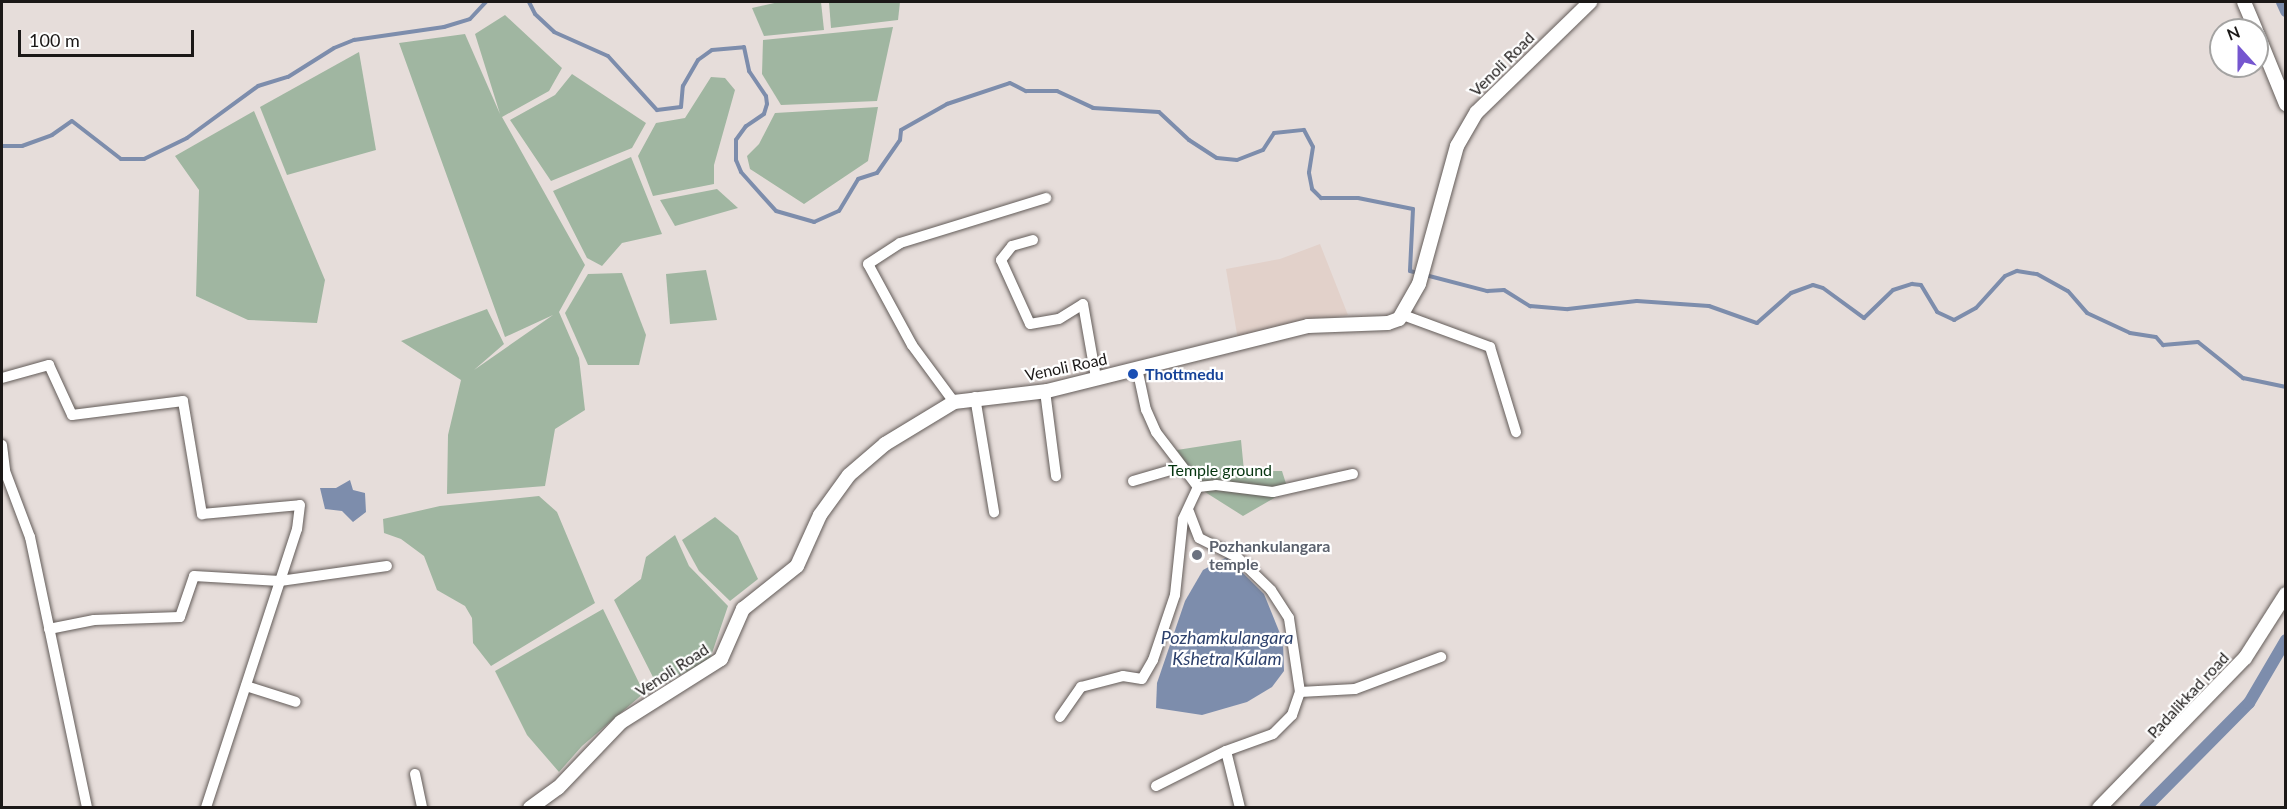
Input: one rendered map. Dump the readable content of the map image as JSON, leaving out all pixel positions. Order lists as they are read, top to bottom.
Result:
{
  "streets": {
    "street": ["Venoli Road", "Padalikkad road"]
  },
  "water": ["Pozhamkulangara Kshetra Kulam"],
  "parks": ["Temple ground"],
  "places": ["Thottmedu", "Pozhankulangara temple"],
  "scale_bar": "100 m",
  "north": "top"
}
